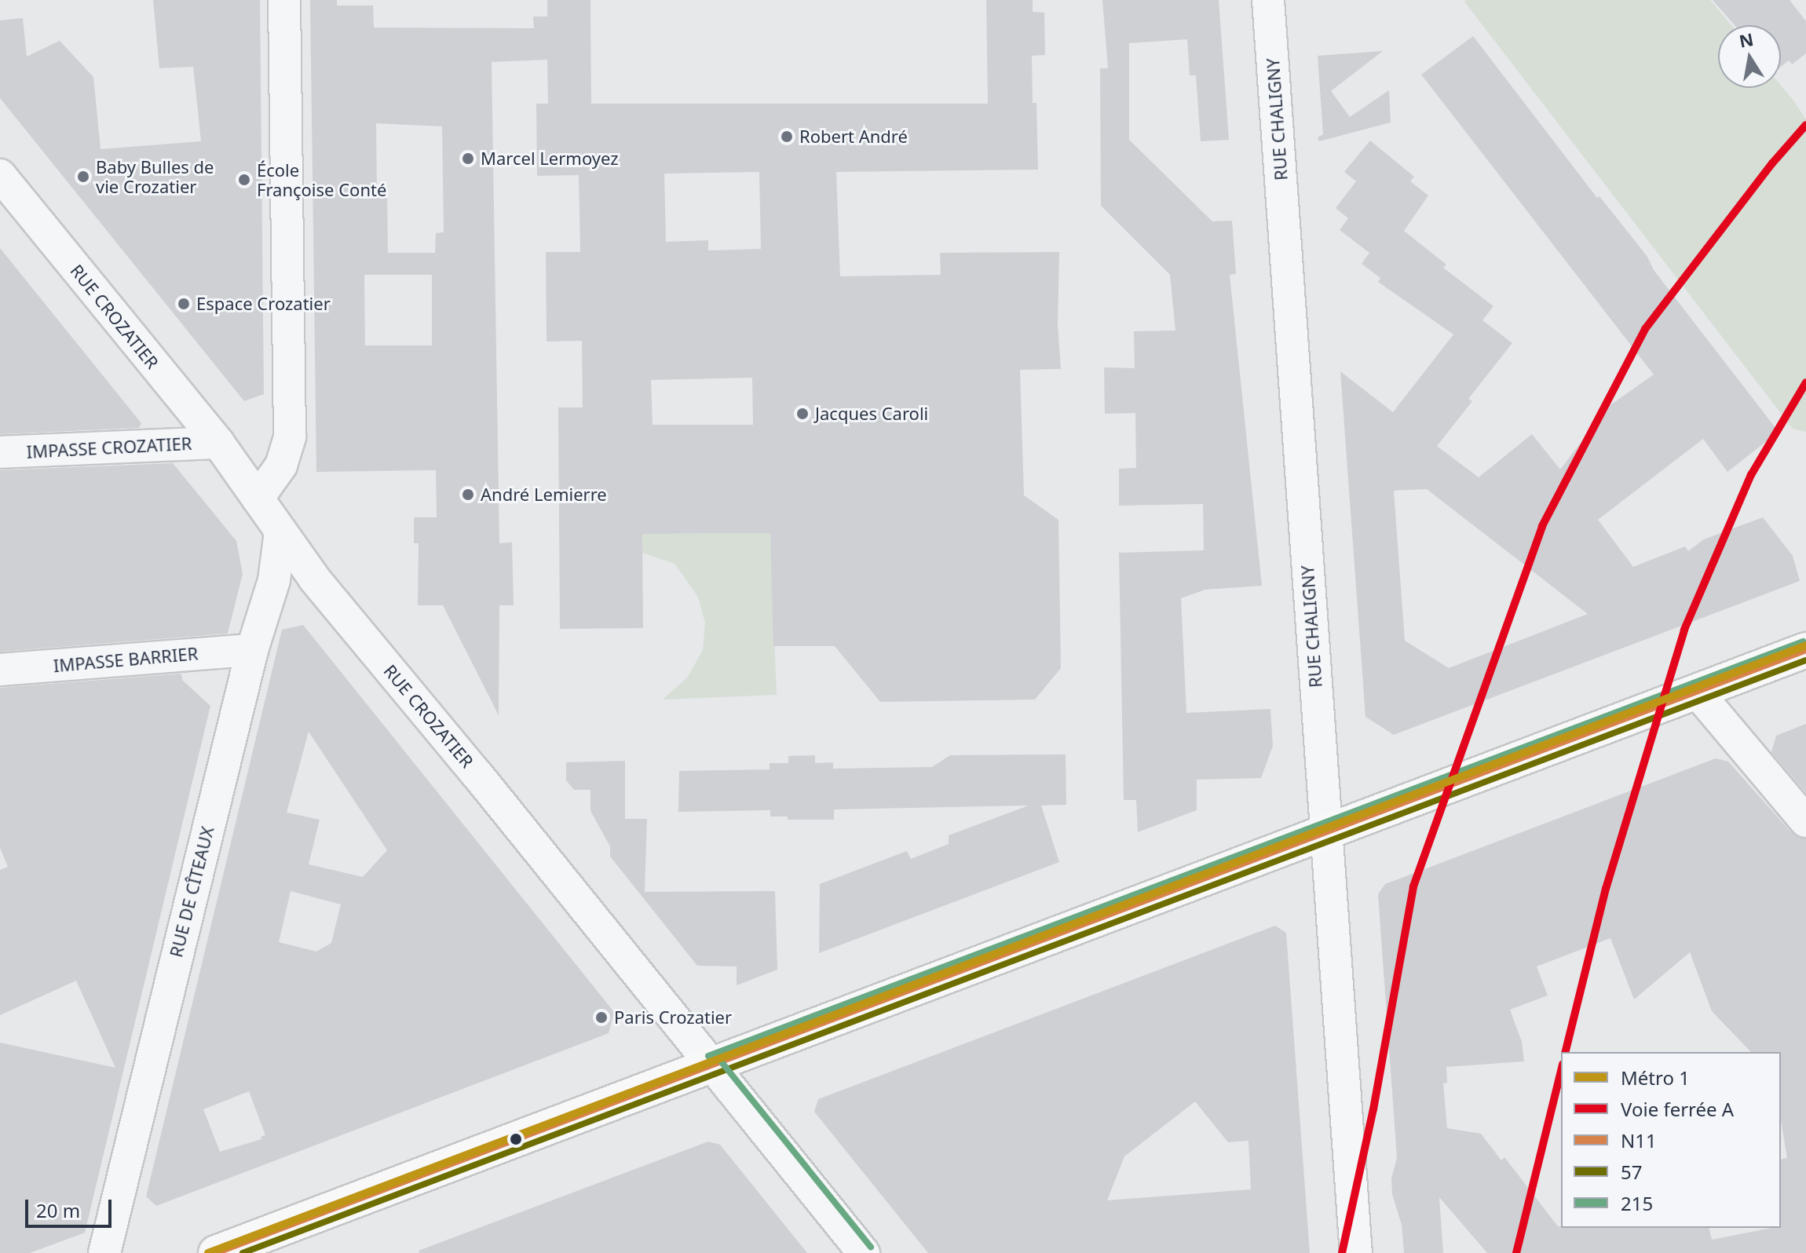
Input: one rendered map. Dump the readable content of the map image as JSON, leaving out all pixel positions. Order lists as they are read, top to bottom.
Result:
{
  "streets": {
    "street": [
      "RUE CHALIGNY",
      "RUE CROZATIER",
      "IMPASSE CROZATIER",
      "IMPASSE BARRIER",
      "RUE DE CÎTEAUX"
    ]
  },
  "crossings": [
    ["RUE CROZATIER", "IMPASSE CROZATIER"],
    ["RUE CROZATIER", "RUE DE CÎTEAUX"],
    ["IMPASSE BARRIER", "RUE DE CÎTEAUX"]
  ],
  "places": [
    "Robert André",
    "Marcel Lermoyez",
    "Baby Bulles de vie Crozatier",
    "École Françoise Conté",
    "Espace Crozatier",
    "Jacques Caroli",
    "André Lemierre",
    "Paris Crozatier"
  ],
  "lines": [
    "rail line A",
    "transit line 215",
    "metro line 1",
    "transit line N11",
    "transit line 57"
  ],
  "legend": [
    "Métro 1",
    "Voie ferrée A",
    "N11",
    "57",
    "215"
  ],
  "scale_bar": "20 m",
  "north": "top"
}
